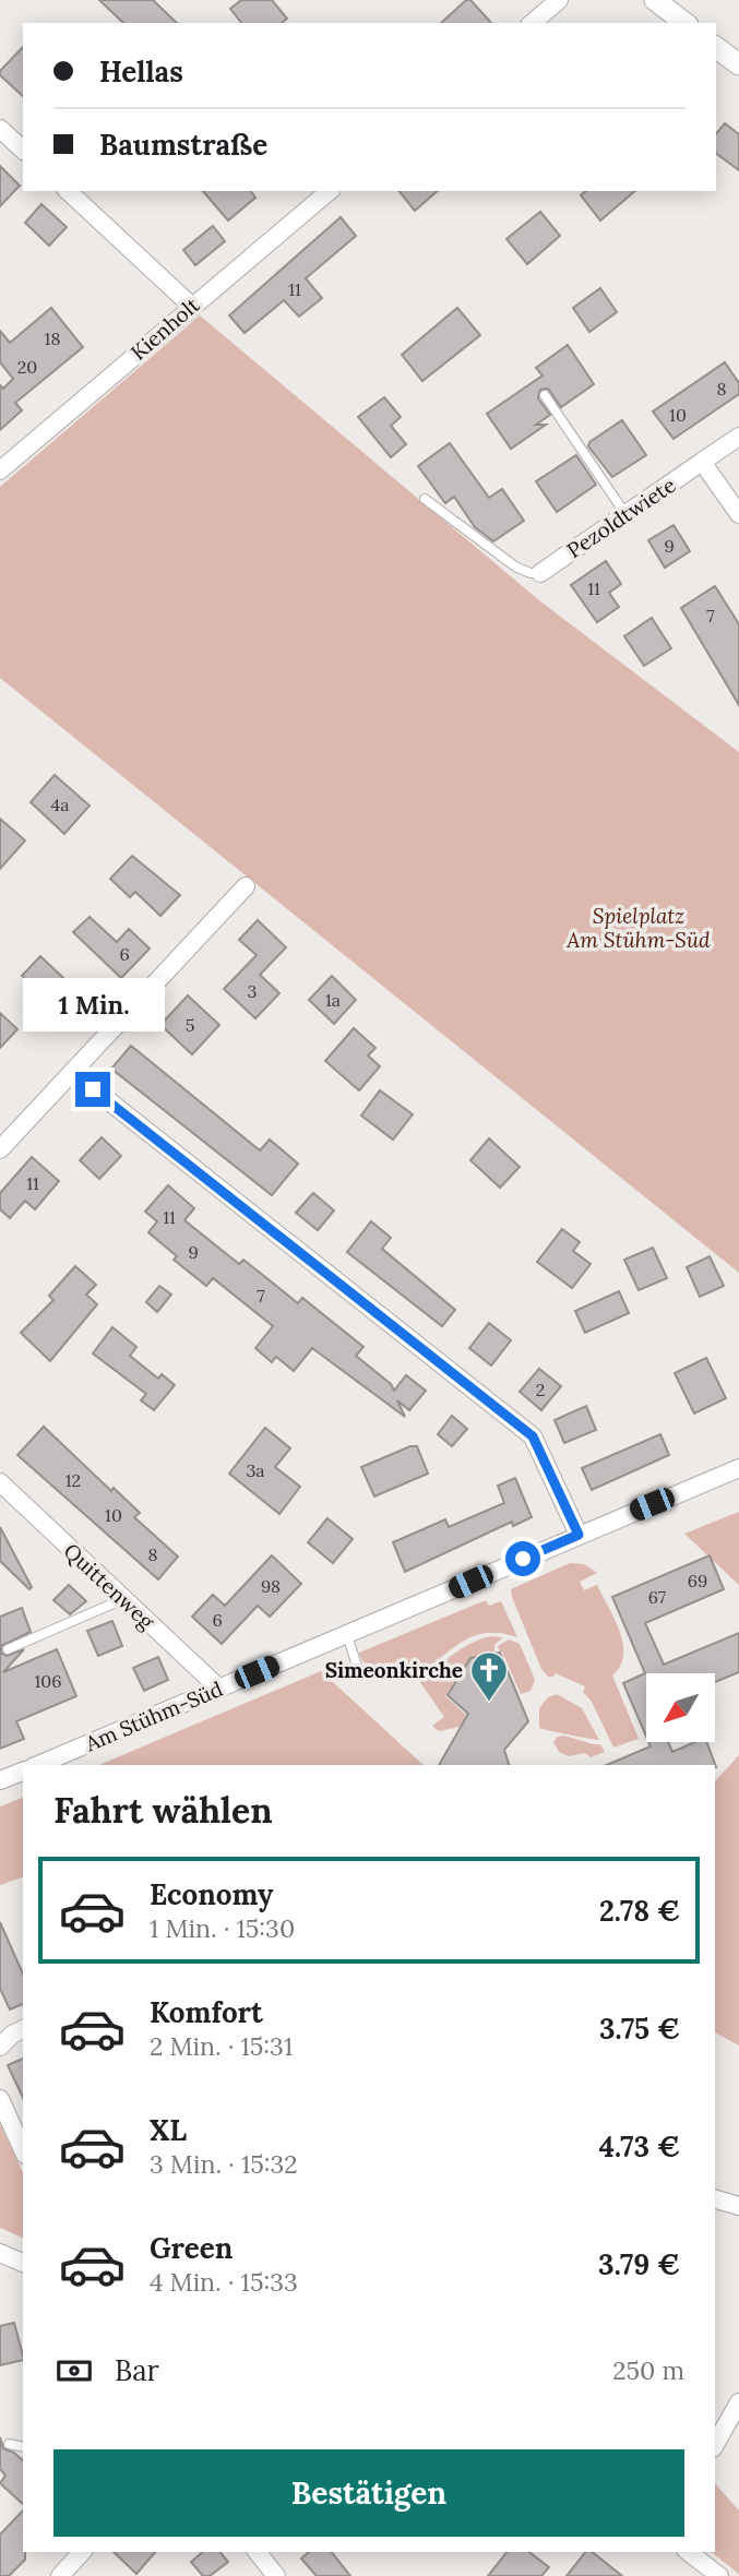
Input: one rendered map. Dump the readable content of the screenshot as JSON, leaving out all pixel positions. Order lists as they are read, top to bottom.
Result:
{
  "streets": {
    "street": [
      "Kienholt",
      "Pezoldtwiete",
      "Quittenweg",
      "Am Stühm-Süd"
    ]
  },
  "crossings": [
    ["Quittenweg", "Am Stühm-Süd"]
  ],
  "parks": ["Spielplatz Am Stühm-Süd"],
  "places": {
    "church": ["Simeonkirche"]
  },
  "house_numbers": [
    "11",
    "18",
    "20",
    "8",
    "10",
    "9",
    "11",
    "7",
    "4a",
    "6",
    "3",
    "1a",
    "5",
    "11",
    "11",
    "9",
    "7",
    "2",
    "3a",
    "12",
    "10",
    "8",
    "69",
    "98",
    "67",
    "6",
    "106"
  ],
  "north": "bottom left",
  "page": {
    "banner": ["Hellas", "Baumstraße"],
    "bubble": "1 Min.",
    "heading": "Fahrt wählen",
    "list": [
      {
        "name": "Economy",
        "note": "1 Min. · 15:30",
        "value": "2.78 €"
      },
      {
        "name": "Komfort",
        "note": "2 Min. · 15:31",
        "value": "3.75 €"
      },
      {
        "name": "XL",
        "note": "3 Min. · 15:32",
        "value": "4.73 €"
      },
      {
        "name": "Green",
        "note": "4 Min. · 15:33",
        "value": "3.79 €"
      }
    ],
    "pay": ["Bar", "250 m"],
    "buttons": "Bestätigen"
  }
}
